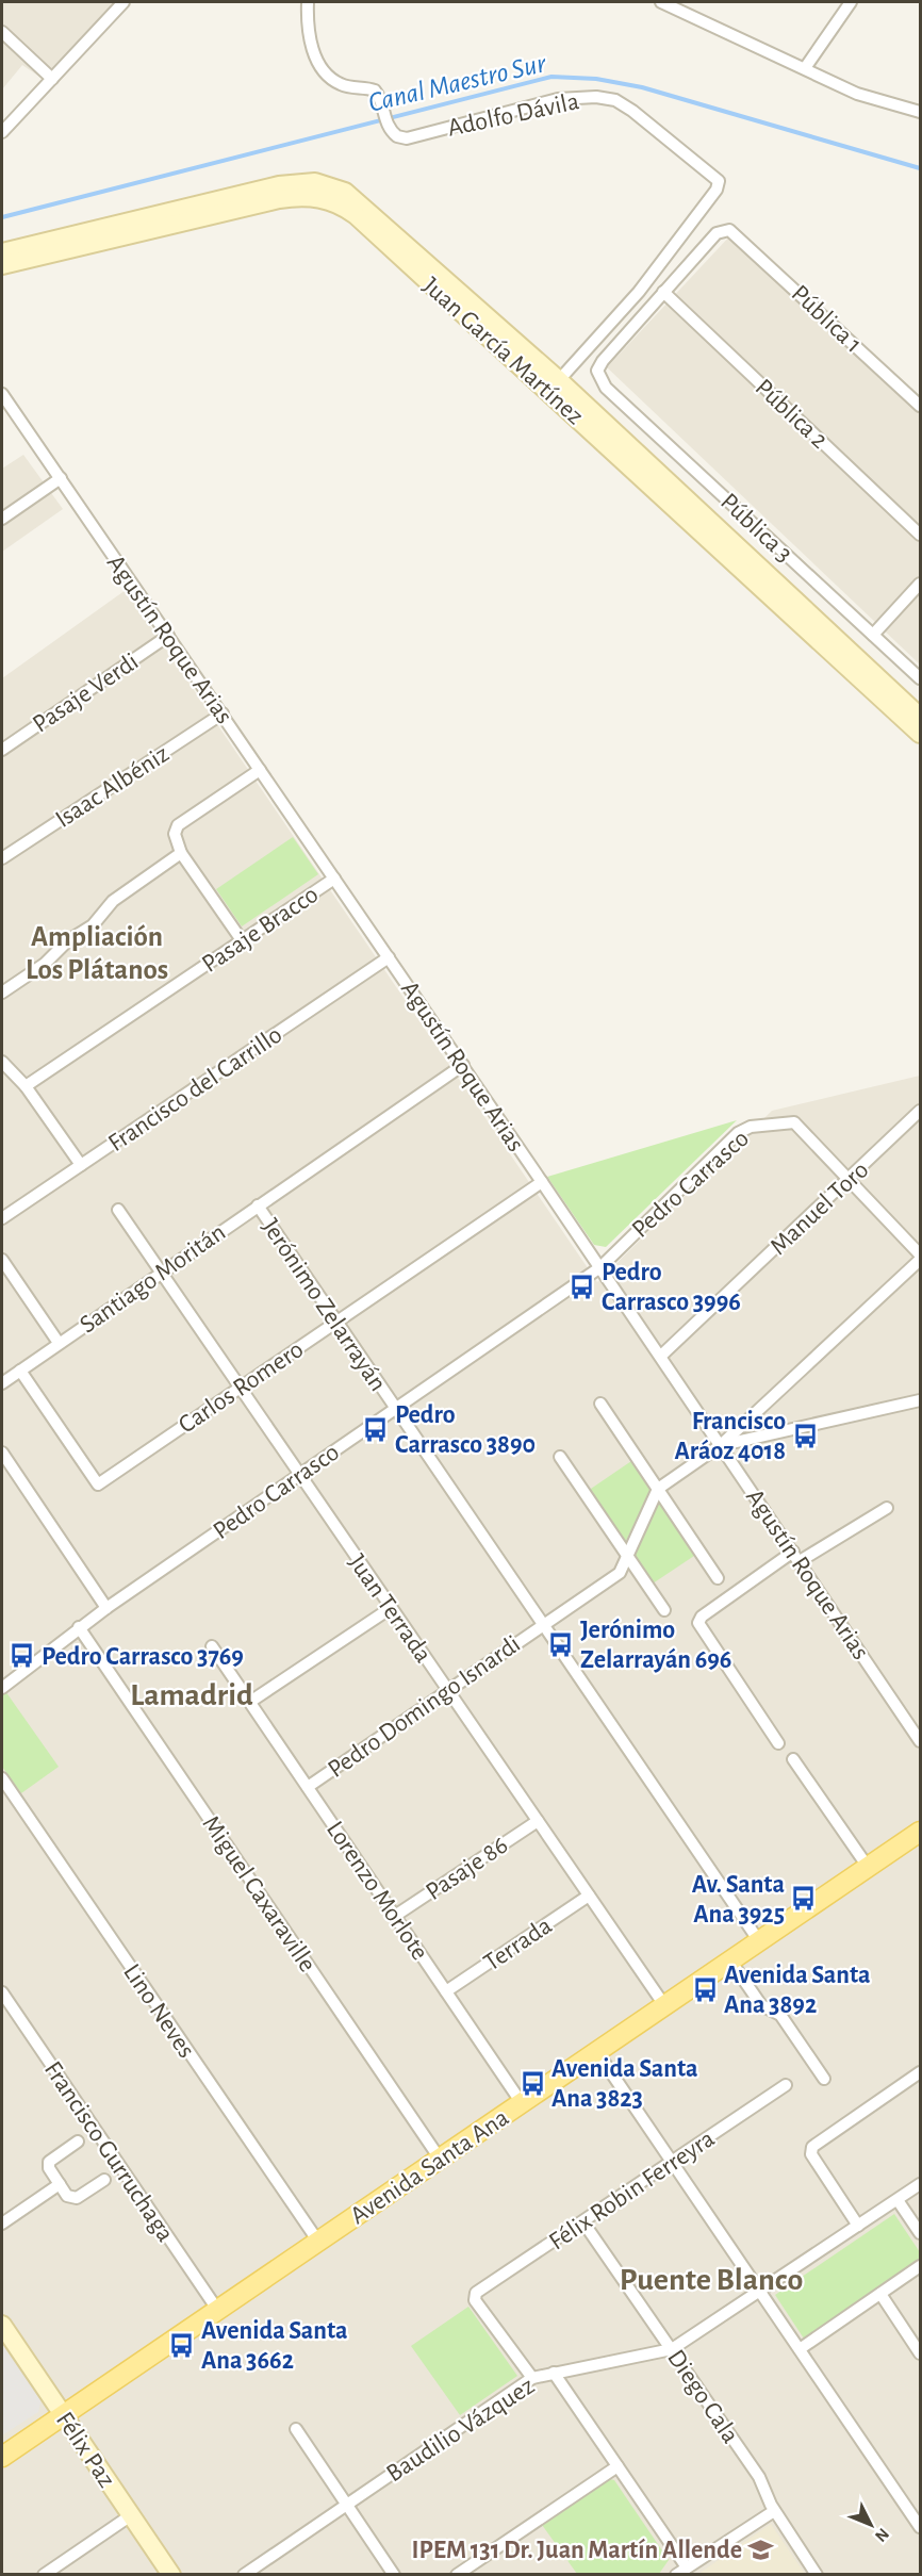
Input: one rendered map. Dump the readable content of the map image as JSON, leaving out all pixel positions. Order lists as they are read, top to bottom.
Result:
{
  "streets": {
    "main road": ["Juan García Martínez", "Avenida Santa Ana", "Félix Paz"],
    "street": [
      "Adolfo Dávila",
      "Pública 1",
      "Pública 2",
      "Pública 3",
      "Agustín Roque Arias",
      "Pasaje Verdi",
      "Isaac Albéniz",
      "Pasaje Bracco",
      "Francisco del Carrillo",
      "Pedro Carrasco",
      "Manuel Toro",
      "Santiago Moritán",
      "Jerónimo Zelarrayán",
      "Carlos Romero",
      "Juan Terrada",
      "Pedro Domingo Isnardi",
      "Pasaje 86",
      "Lorenzo Morlote",
      "Miguel Caxaraville",
      "Terrada",
      "Lino Neves",
      "Francisco Gurruchaga",
      "Félix Robin Ferreyra",
      "Diego Cala",
      "Baudilio Vázquez"
    ]
  },
  "crossings": [
    ["Adolfo Dávila", "Juan García Martínez"],
    ["Pública 1", "Pública 2"],
    ["Pública 1", "Pública 3"],
    ["Pública 2", "Pública 3"],
    ["Agustín Roque Arias", "Pasaje Verdi"],
    ["Agustín Roque Arias", "Isaac Albéniz"],
    ["Agustín Roque Arias", "Pasaje Bracco"],
    ["Agustín Roque Arias", "Francisco del Carrillo"],
    ["Agustín Roque Arias", "Pedro Carrasco"],
    ["Agustín Roque Arias", "Manuel Toro"],
    ["Agustín Roque Arias", "Santiago Moritán"],
    ["Agustín Roque Arias", "Carlos Romero"],
    ["Pedro Carrasco", "Manuel Toro"],
    ["Pedro Carrasco", "Jerónimo Zelarrayán"],
    ["Pedro Carrasco", "Juan Terrada"],
    ["Pedro Carrasco", "Miguel Caxaraville"],
    ["Santiago Moritán", "Jerónimo Zelarrayán"],
    ["Santiago Moritán", "Carlos Romero"],
    ["Santiago Moritán", "Juan Terrada"],
    ["Jerónimo Zelarrayán", "Carlos Romero"],
    ["Jerónimo Zelarrayán", "Pedro Domingo Isnardi"],
    ["Jerónimo Zelarrayán", "Avenida Santa Ana"],
    ["Carlos Romero", "Juan Terrada"],
    ["Juan Terrada", "Pedro Domingo Isnardi"],
    ["Juan Terrada", "Pasaje 86"],
    ["Juan Terrada", "Terrada"],
    ["Juan Terrada", "Avenida Santa Ana"],
    ["Pedro Domingo Isnardi", "Lorenzo Morlote"],
    ["Pasaje 86", "Lorenzo Morlote"],
    ["Lorenzo Morlote", "Terrada"],
    ["Lorenzo Morlote", "Avenida Santa Ana"],
    ["Miguel Caxaraville", "Avenida Santa Ana"],
    ["Lino Neves", "Avenida Santa Ana"],
    ["Francisco Gurruchaga", "Avenida Santa Ana"],
    ["Avenida Santa Ana", "Félix Paz"],
    ["Félix Robin Ferreyra", "Diego Cala"],
    ["Félix Robin Ferreyra", "Baudilio Vázquez"],
    ["Diego Cala", "Baudilio Vázquez"]
  ],
  "districts": ["Ampliación Los Plátanos", "Lamadrid", "Puente Blanco"],
  "water": ["Canal Maestro Sur"],
  "places": {
    "bus stop": [
      "Pedro Carrasco 3996",
      "Pedro Carrasco 3890",
      "Francisco Aráoz 4018",
      "Jerónimo Zelarrayán 696",
      "Pedro Carrasco 3769",
      "Av. Santa Ana 3925",
      "Avenida Santa Ana 3892",
      "Avenida Santa Ana 3823",
      "Avenida Santa Ana 3662"
    ],
    "school or university": ["IPEM 131 Dr. Juan Martín Allende"]
  },
  "north": "bottom right"
}
